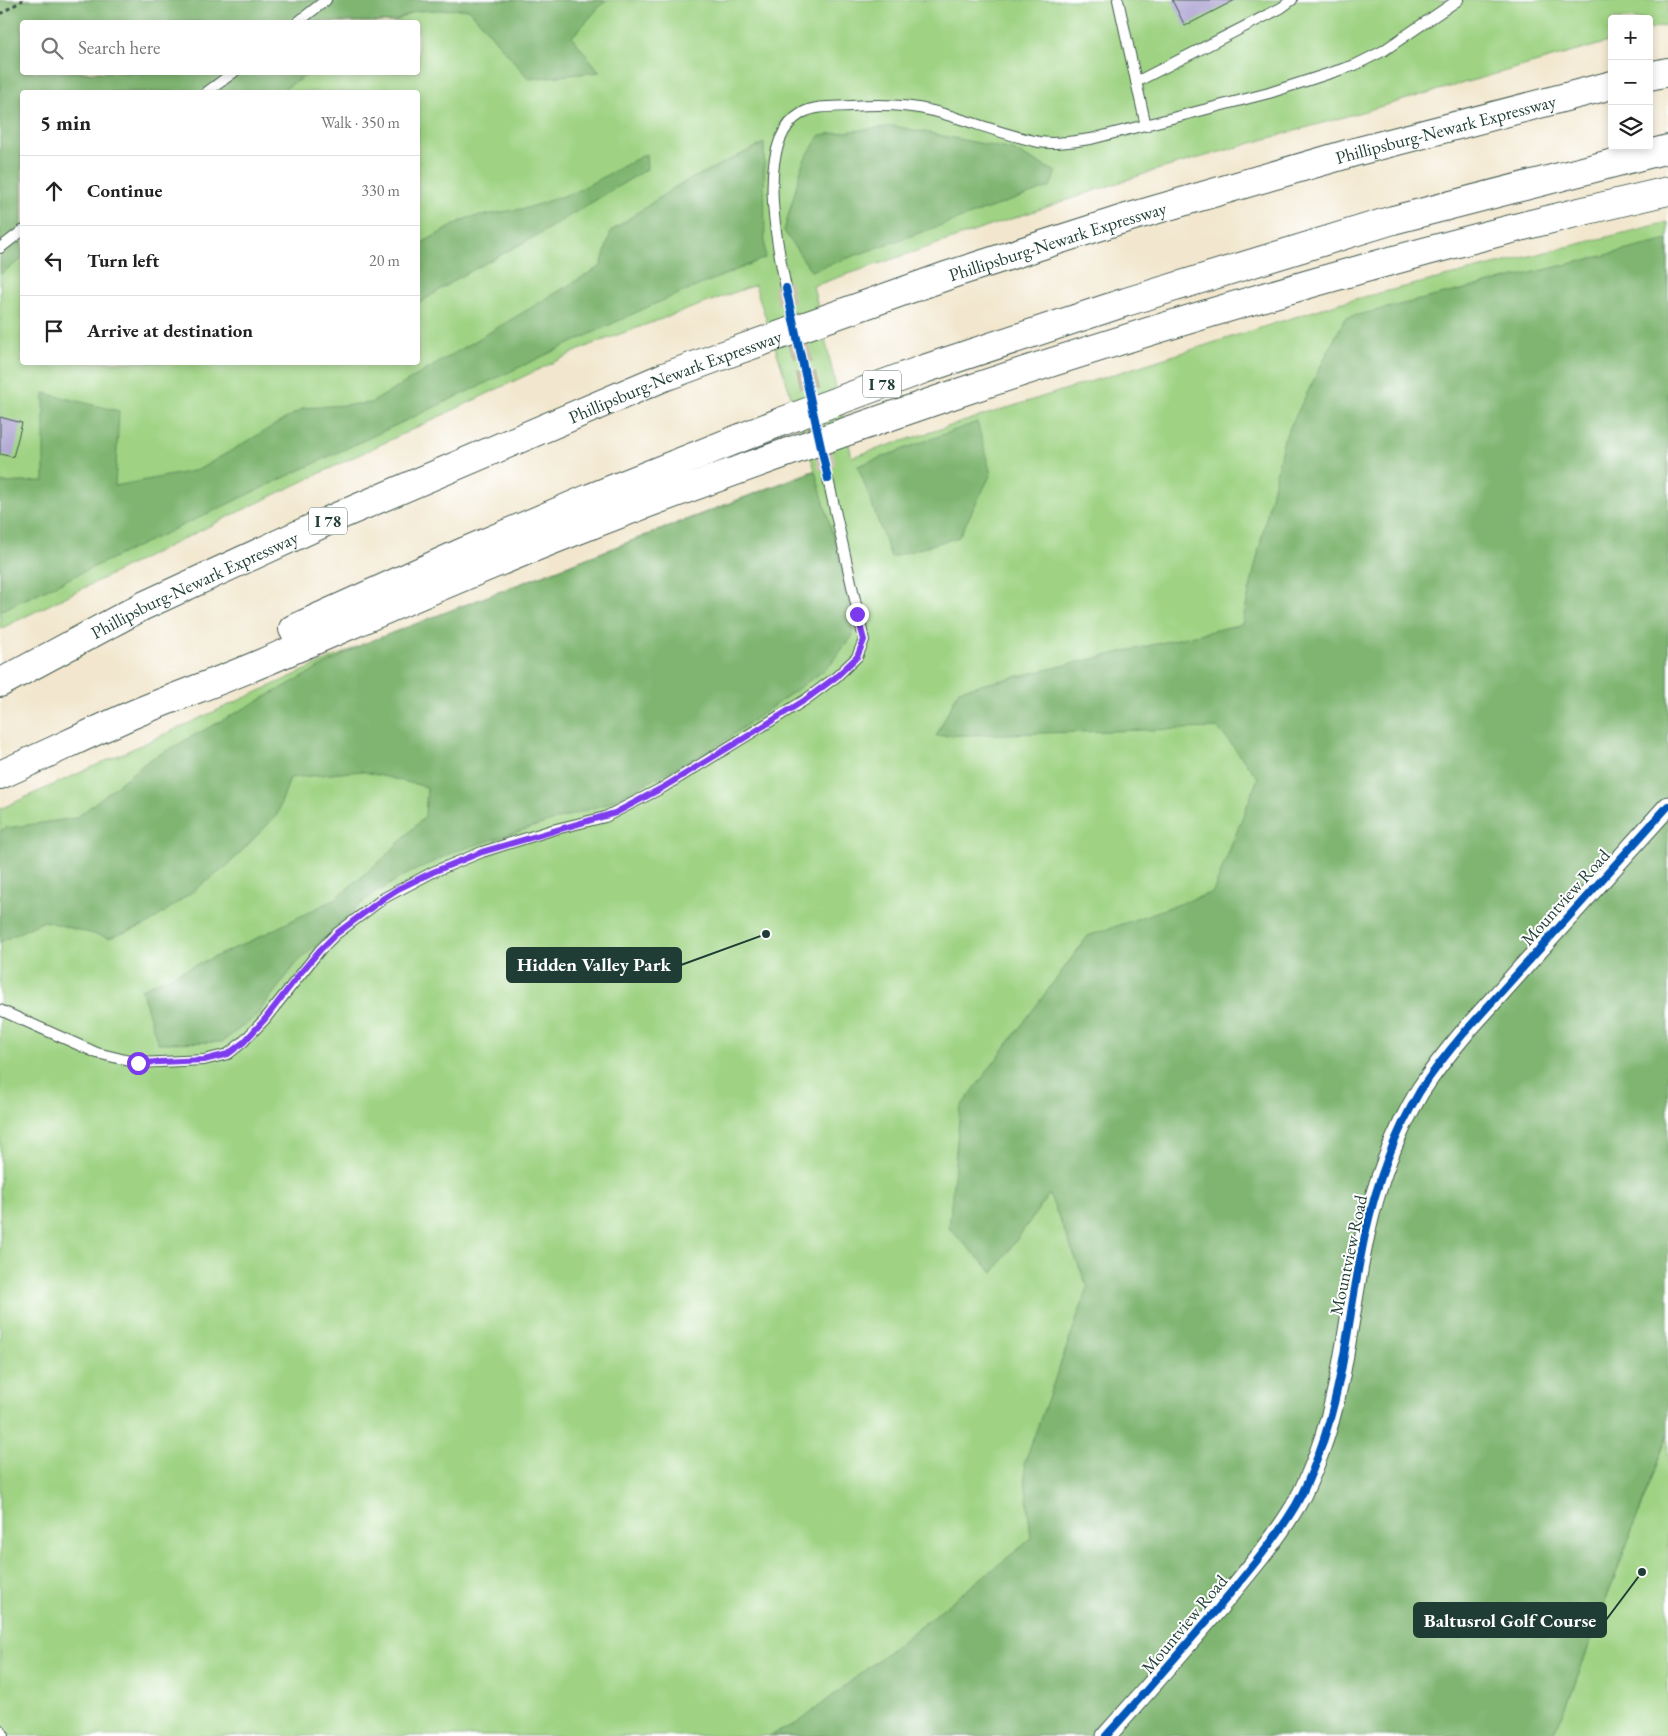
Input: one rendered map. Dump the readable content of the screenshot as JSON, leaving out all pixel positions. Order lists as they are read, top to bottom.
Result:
{
  "streets": {
    "highway": ["Phillipsburg-Newark Expressway", "I 78"],
    "street": ["Mountview Road"]
  },
  "places": ["Hidden Valley Park", "Baltusrol Golf Course"],
  "page": {
    "map_buttons": ["+", "−"],
    "search": "Search here",
    "heading": ["5 min", "Walk · 350 m"],
    "list": [
      ["Continue", "330 m"],
      ["Turn left", "20 m"],
      "Arrive at destination"
    ]
  }
}
